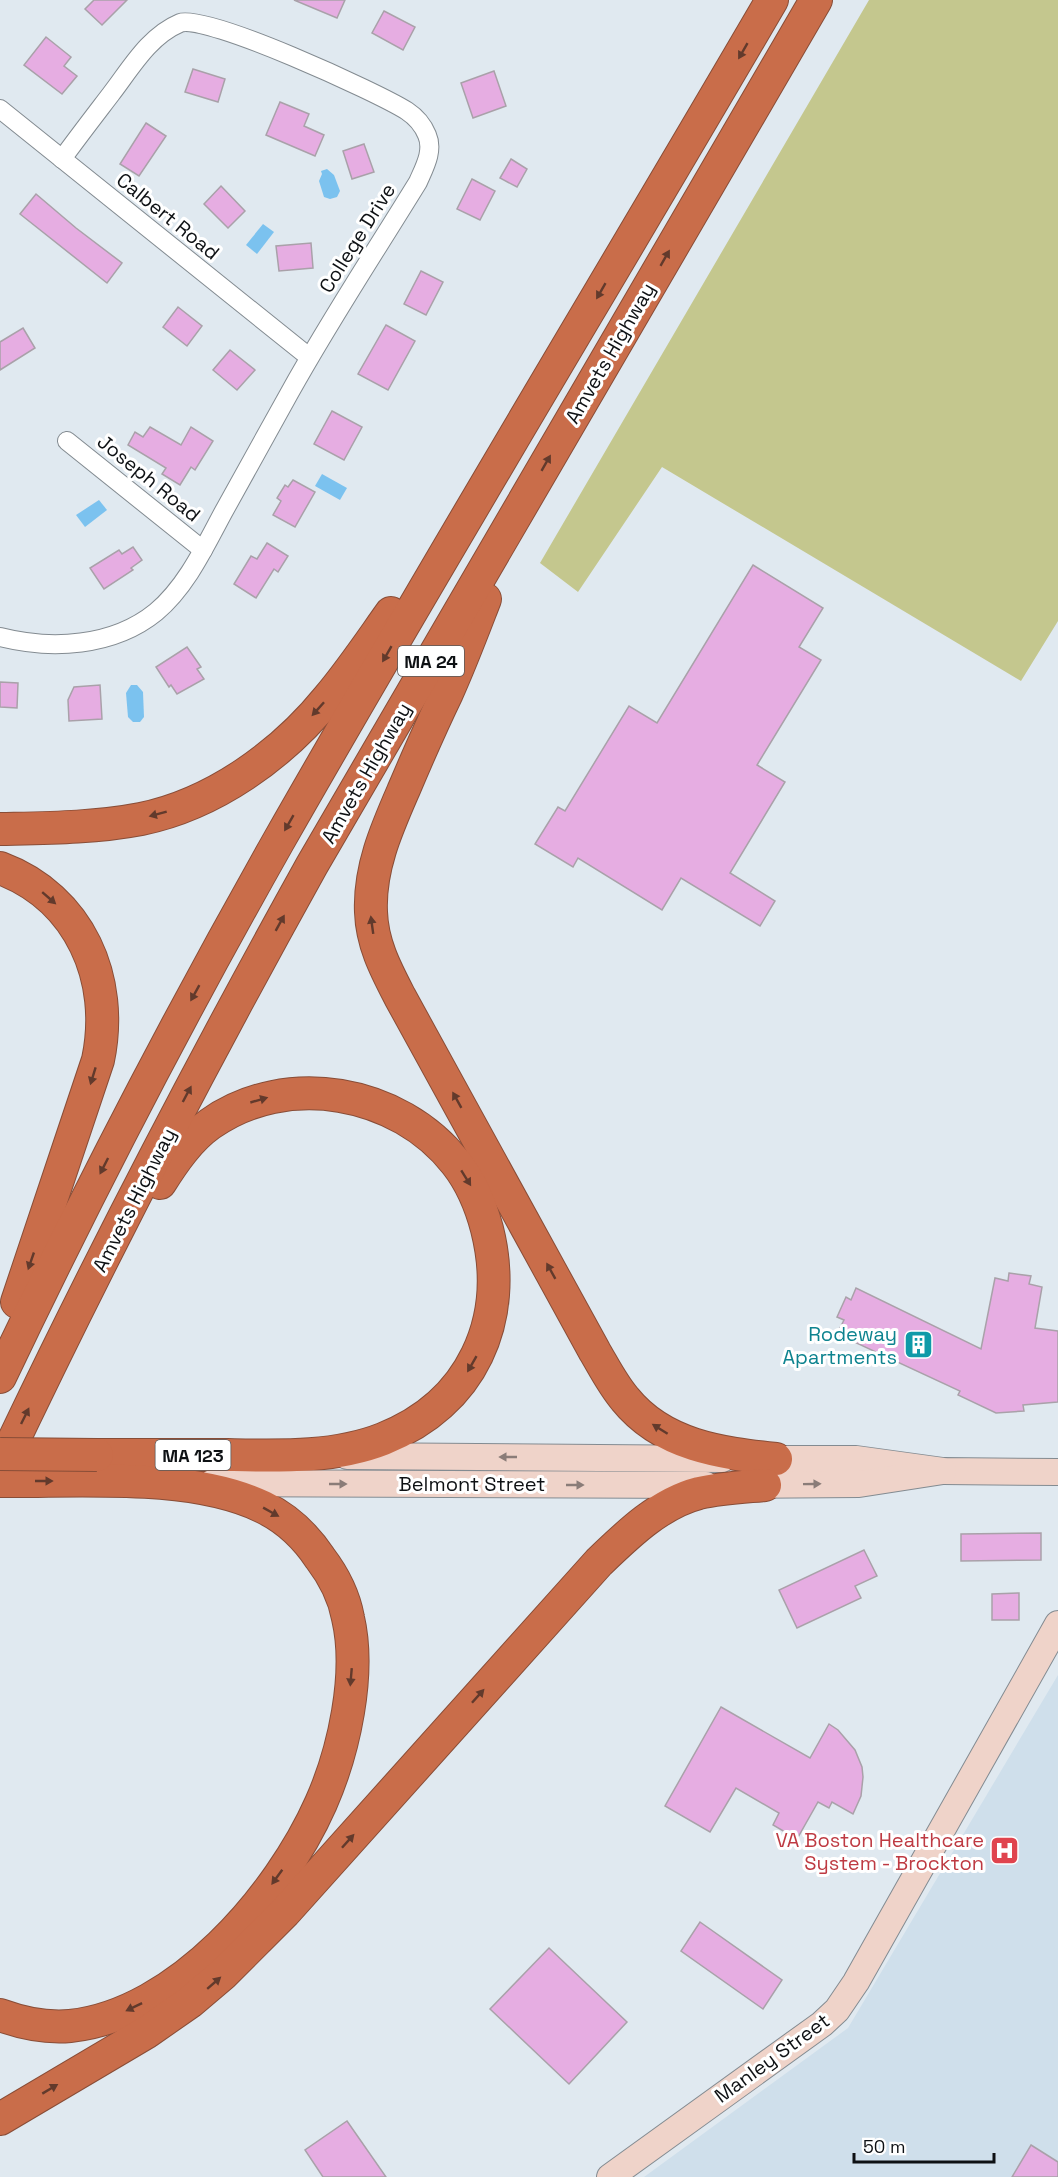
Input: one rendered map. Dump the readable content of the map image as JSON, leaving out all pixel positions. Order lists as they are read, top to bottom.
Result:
{
  "streets": {
    "highway": [
      "Amvets Highway",
      "MA 24",
      "MA 123",
      "Belmont Street"
    ],
    "main road": ["Manley Street"],
    "street": ["Calbert Road", "College Drive", "Joseph Road"]
  },
  "crossings": [
    ["Calbert Road", "College Drive"],
    ["College Drive", "Joseph Road"]
  ],
  "places": {
    "building": ["Rodeway Apartments"],
    "hospital": ["VA Boston Healthcare System - Brockton"]
  },
  "scale_bar": "50 m"
}
